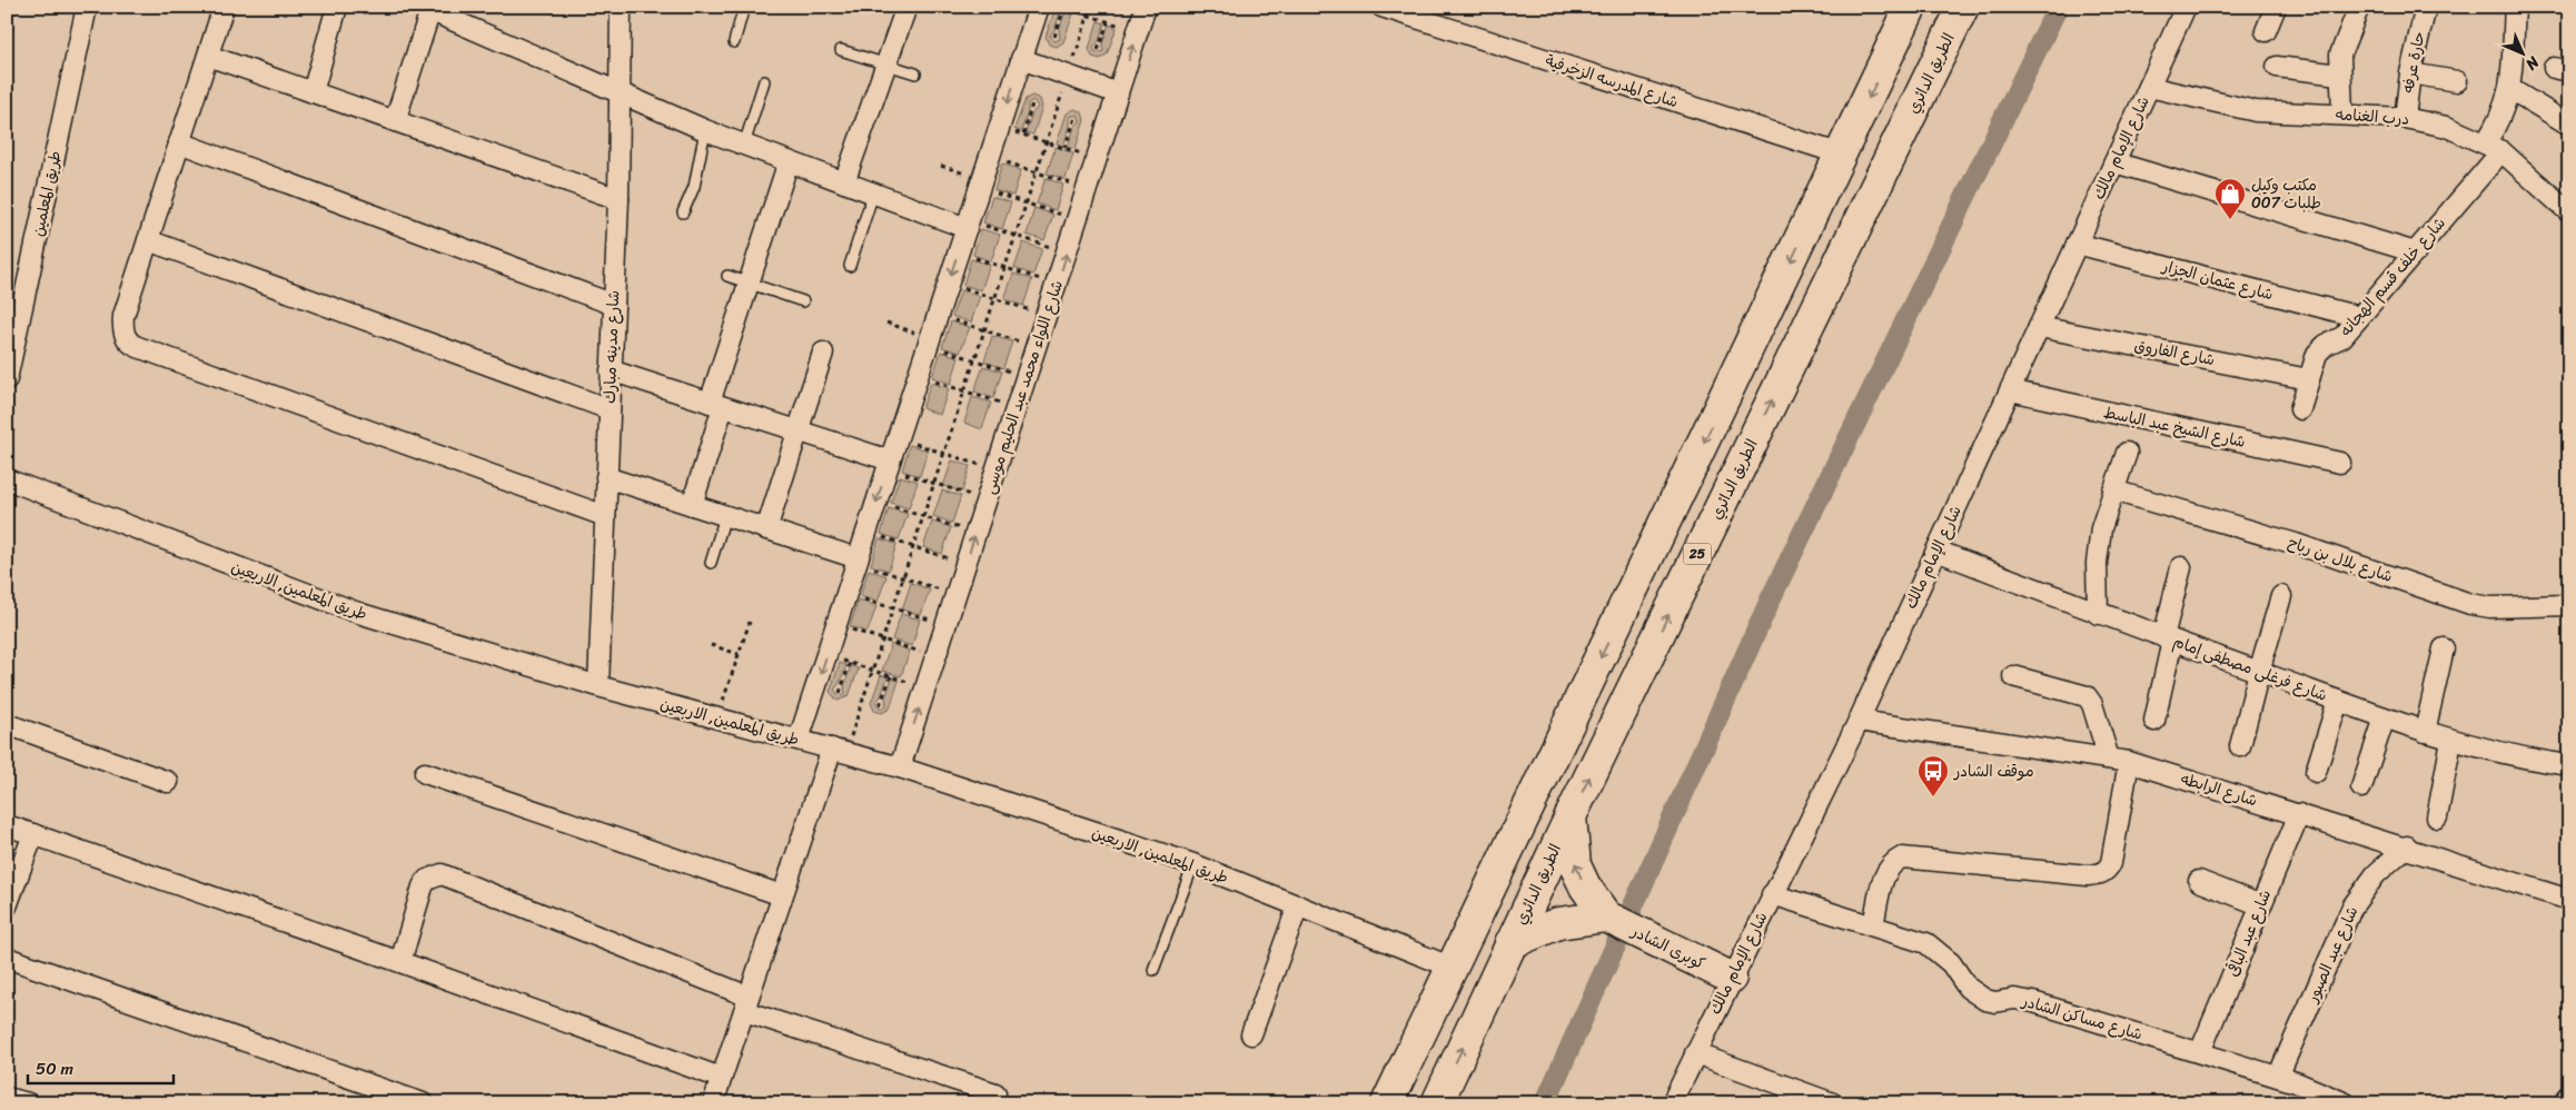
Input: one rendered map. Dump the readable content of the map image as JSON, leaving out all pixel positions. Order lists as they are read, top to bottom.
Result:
{
  "streets": {
    "highway": ["الطريق الدائري", "25", "كوبرى الشادر"],
    "street": [
      "حارة عرفه",
      "شارع المدرسه الزخرفية",
      "درب الغنامه",
      "شارع الإمام مالك",
      "طريق المعلمين",
      "شارع خلف قسم الهجانه",
      "شارع عثمان الجزار",
      "شارع مدينه مبارك",
      "شارع الفاروق",
      "شارع اللواء محمد عبد الحليم موسى",
      "شارع الشيخ عبد الباسط",
      "شارع بلال بن رباح",
      "طريق المعلمين, الاربعين",
      "شارع فرغلى مصطفى إمام",
      "شارع الرابطه",
      "شارع عبد الباقى",
      "شارع عبد الصبور",
      "شارع مساكن الشادر"
    ]
  },
  "crossings": [
    ["حارة عرفه", "درب الغنامه"],
    ["الطريق الدائري", "كوبرى الشادر"],
    ["درب الغنامه", "شارع الإمام مالك"],
    ["درب الغنامه", "شارع خلف قسم الهجانه"],
    ["شارع الإمام مالك", "شارع عثمان الجزار"],
    ["شارع الإمام مالك", "شارع الفاروق"],
    ["شارع الإمام مالك", "شارع الشيخ عبد الباسط"],
    ["شارع الإمام مالك", "شارع فرغلى مصطفى إمام"],
    ["شارع الإمام مالك", "شارع الرابطه"],
    ["شارع الإمام مالك", "كوبرى الشادر"],
    ["شارع الإمام مالك", "شارع مساكن الشادر"],
    ["شارع خلف قسم الهجانه", "شارع عثمان الجزار"],
    ["شارع خلف قسم الهجانه", "شارع الفاروق"],
    ["شارع مدينه مبارك", "طريق المعلمين, الاربعين"],
    ["شارع اللواء محمد عبد الحليم موسى", "طريق المعلمين, الاربعين"],
    ["شارع الرابطه", "شارع عبد الباقى"],
    ["شارع الرابطه", "شارع عبد الصبور"],
    ["شارع عبد الباقى", "شارع مساكن الشادر"],
    ["شارع عبد الصبور", "شارع مساكن الشادر"]
  ],
  "one_way": ["كوبرى الشادر"],
  "places": {
    "shop": ["مكتب وكيل طلبات 007"],
    "bus stop": ["موقف الشادر"]
  },
  "scale_bar": "50 m",
  "north": "bottom right"
}
